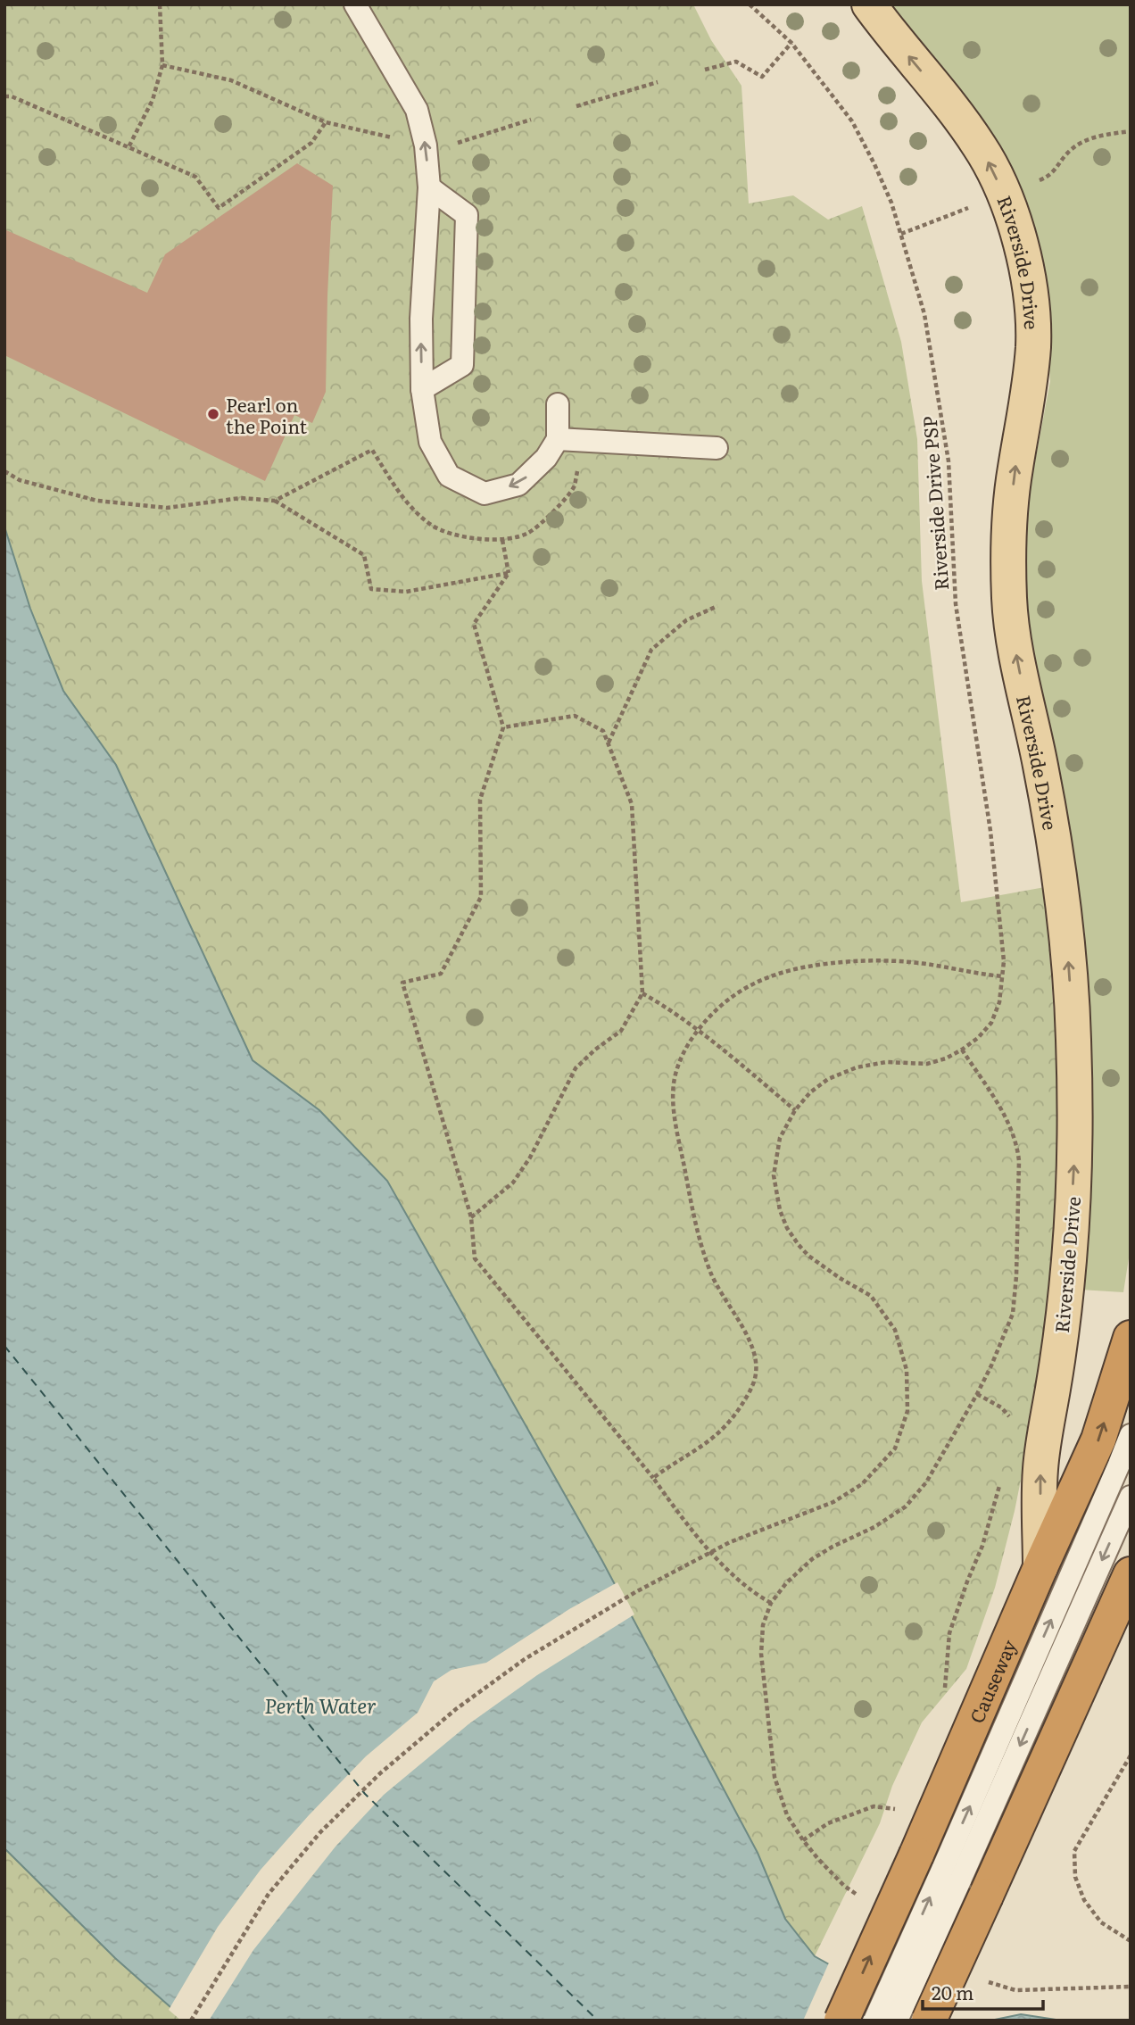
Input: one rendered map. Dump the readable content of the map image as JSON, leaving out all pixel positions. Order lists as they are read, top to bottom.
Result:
{
  "streets": {
    "highway": ["Causeway"],
    "main road": ["Riverside Drive"],
    "path": ["Riverside Drive PSP"]
  },
  "crossings": [
    ["Riverside Drive", "Causeway"]
  ],
  "one_way": ["Riverside Drive"],
  "water": ["Perth Water"],
  "places": ["Pearl on the Point"],
  "scale_bar": "20 m"
}
